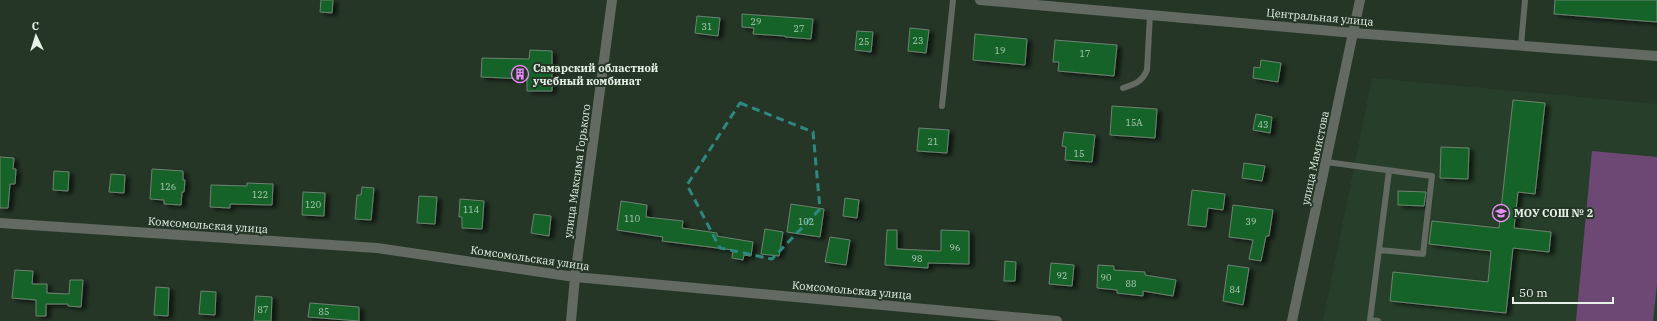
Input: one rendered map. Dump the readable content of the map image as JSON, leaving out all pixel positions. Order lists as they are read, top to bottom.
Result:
{
  "streets": {
    "street": [
      "Центральная улица",
      "улица Мамистова",
      "улица Максима Горького",
      "Комсомольская улица"
    ]
  },
  "crossings": [
    ["Центральная улица", "улица Мамистова"],
    ["улица Максима Горького", "Комсомольская улица"]
  ],
  "places": {
    "building": ["Самарский областной учебный комбинат"],
    "school or university": ["МОУ СОШ № 2"]
  },
  "house_numbers": [
    "29",
    "31",
    "27",
    "23",
    "25",
    "19",
    "17",
    "15А",
    "43",
    "21",
    "15",
    "126",
    "122",
    "120",
    "114",
    "110",
    "102",
    "39",
    "96",
    "98",
    "92",
    "90",
    "88",
    "84",
    "87",
    "85"
  ],
  "scale_bar": "50 m",
  "north": "top"
}
